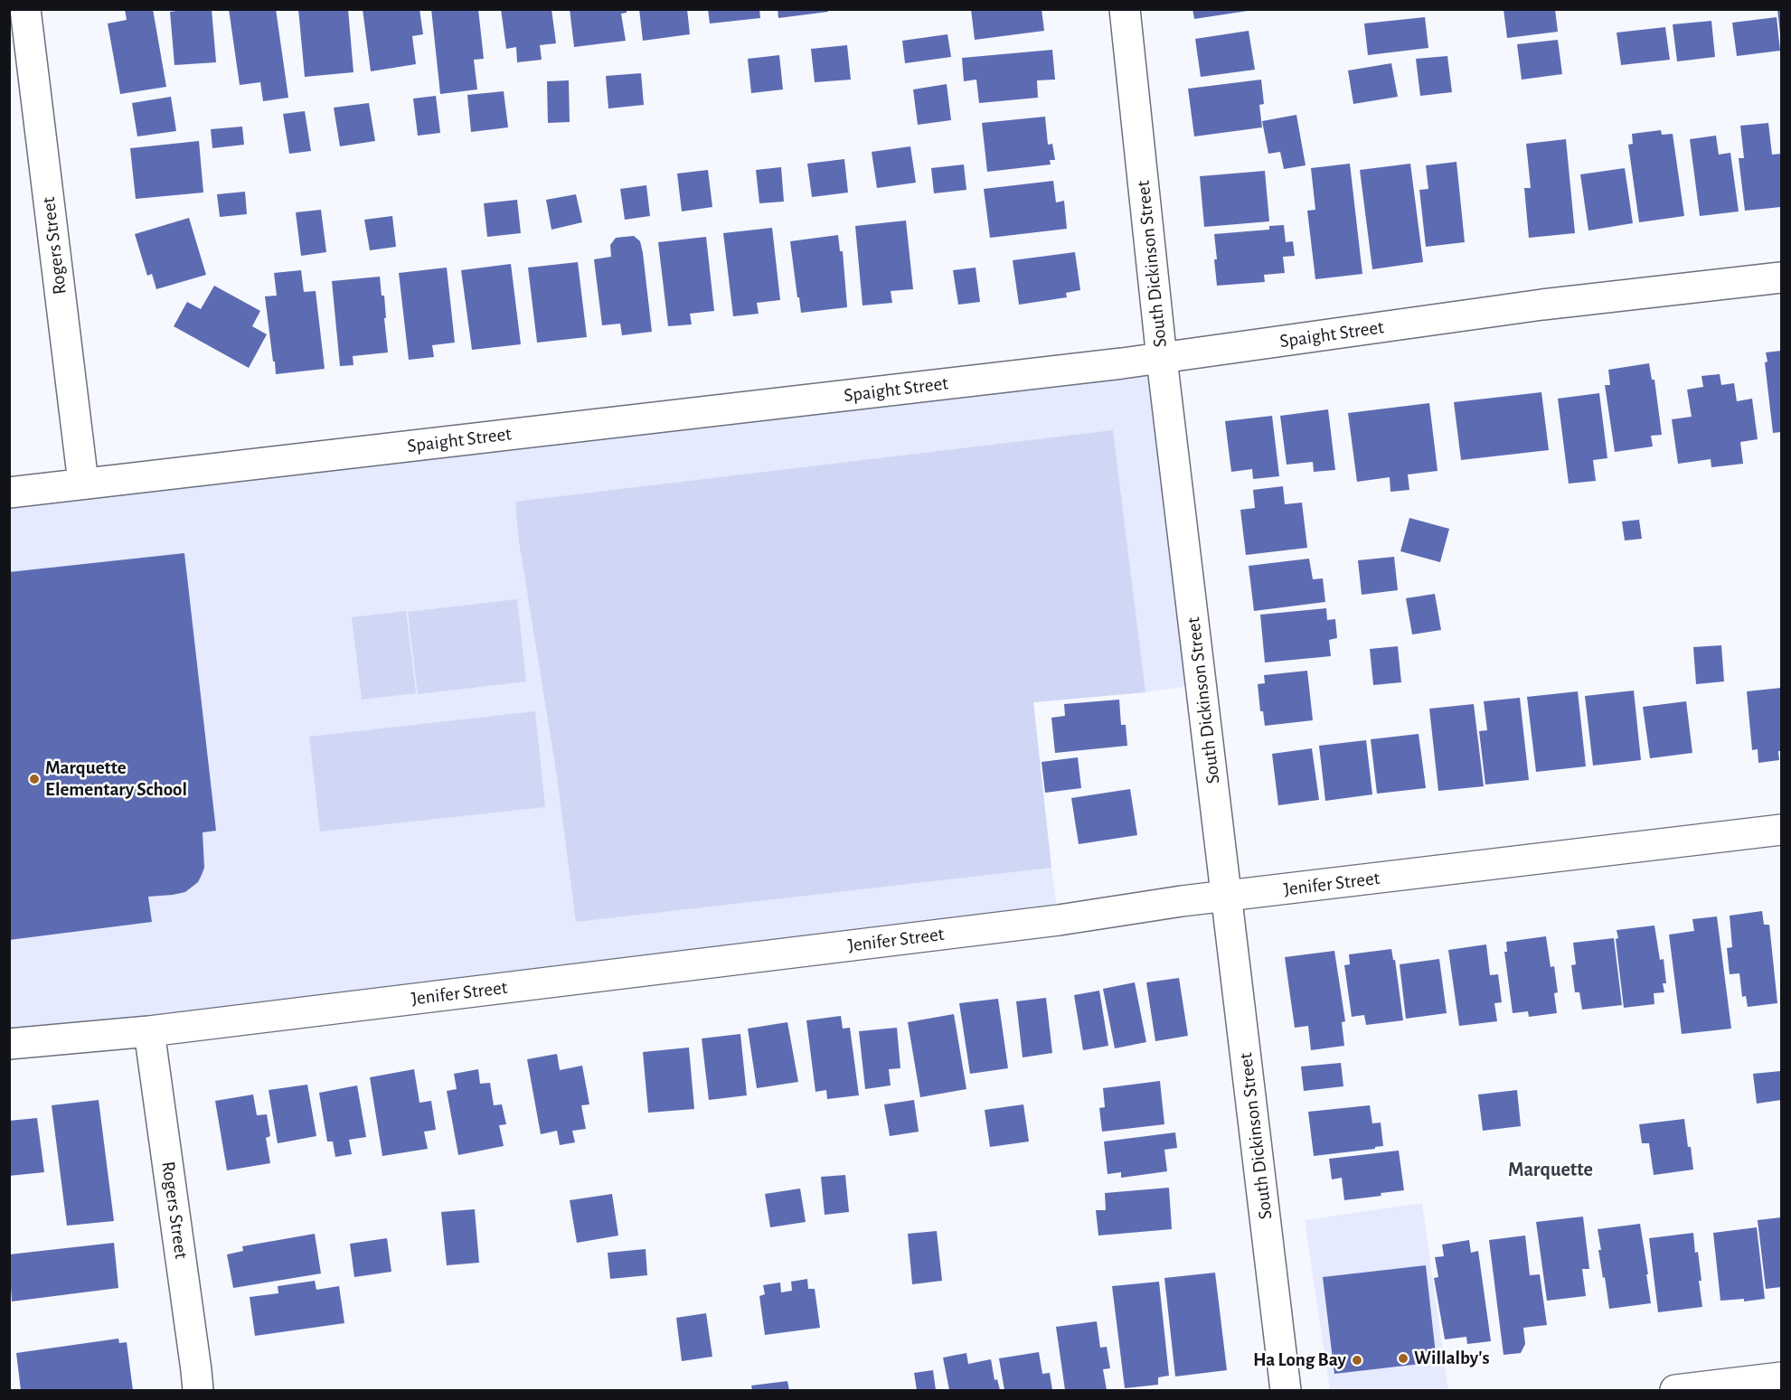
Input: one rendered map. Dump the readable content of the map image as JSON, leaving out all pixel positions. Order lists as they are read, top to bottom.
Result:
{
  "streets": {
    "street": [
      "Rogers Street",
      "South Dickinson Street",
      "Spaight Street",
      "Jenifer Street"
    ]
  },
  "crossings": [
    ["Rogers Street", "Spaight Street"],
    ["Rogers Street", "Jenifer Street"],
    ["South Dickinson Street", "Spaight Street"],
    ["South Dickinson Street", "Jenifer Street"]
  ],
  "districts": ["Marquette"],
  "places": ["Marquette Elementary School", "Willalby's", "Ha Long Bay"]
}
